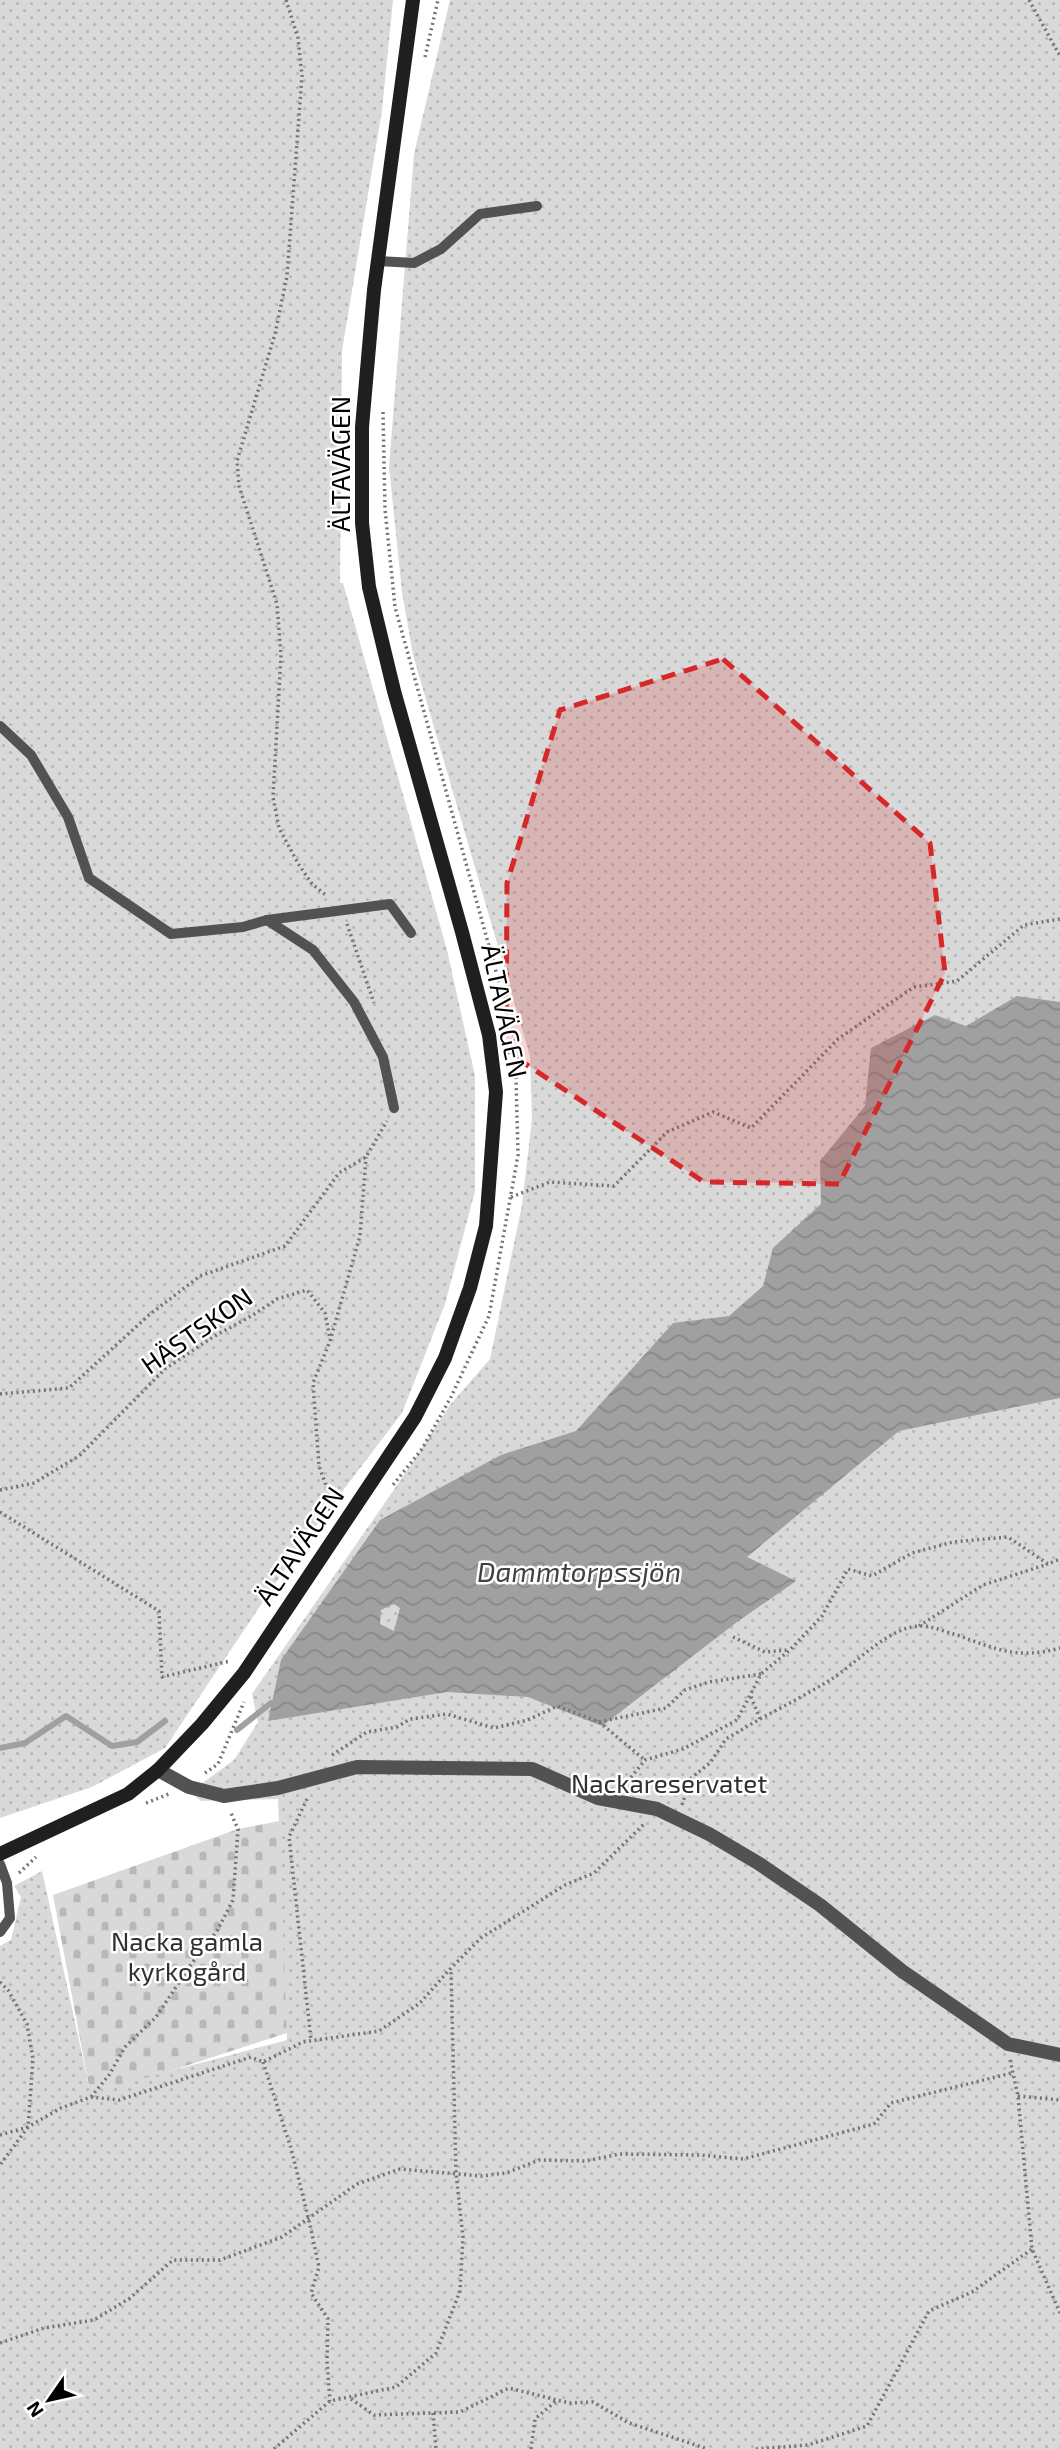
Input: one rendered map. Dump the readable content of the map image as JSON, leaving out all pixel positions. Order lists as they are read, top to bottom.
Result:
{
  "streets": {
    "main road": ["ÄLTAVÄGEN"],
    "path": ["HÄSTSKON"]
  },
  "water": ["Dammtorpssjön"],
  "parks": ["Nackareservatet", "Nacka gamla kyrkogård"],
  "north": "bottom left"
}
